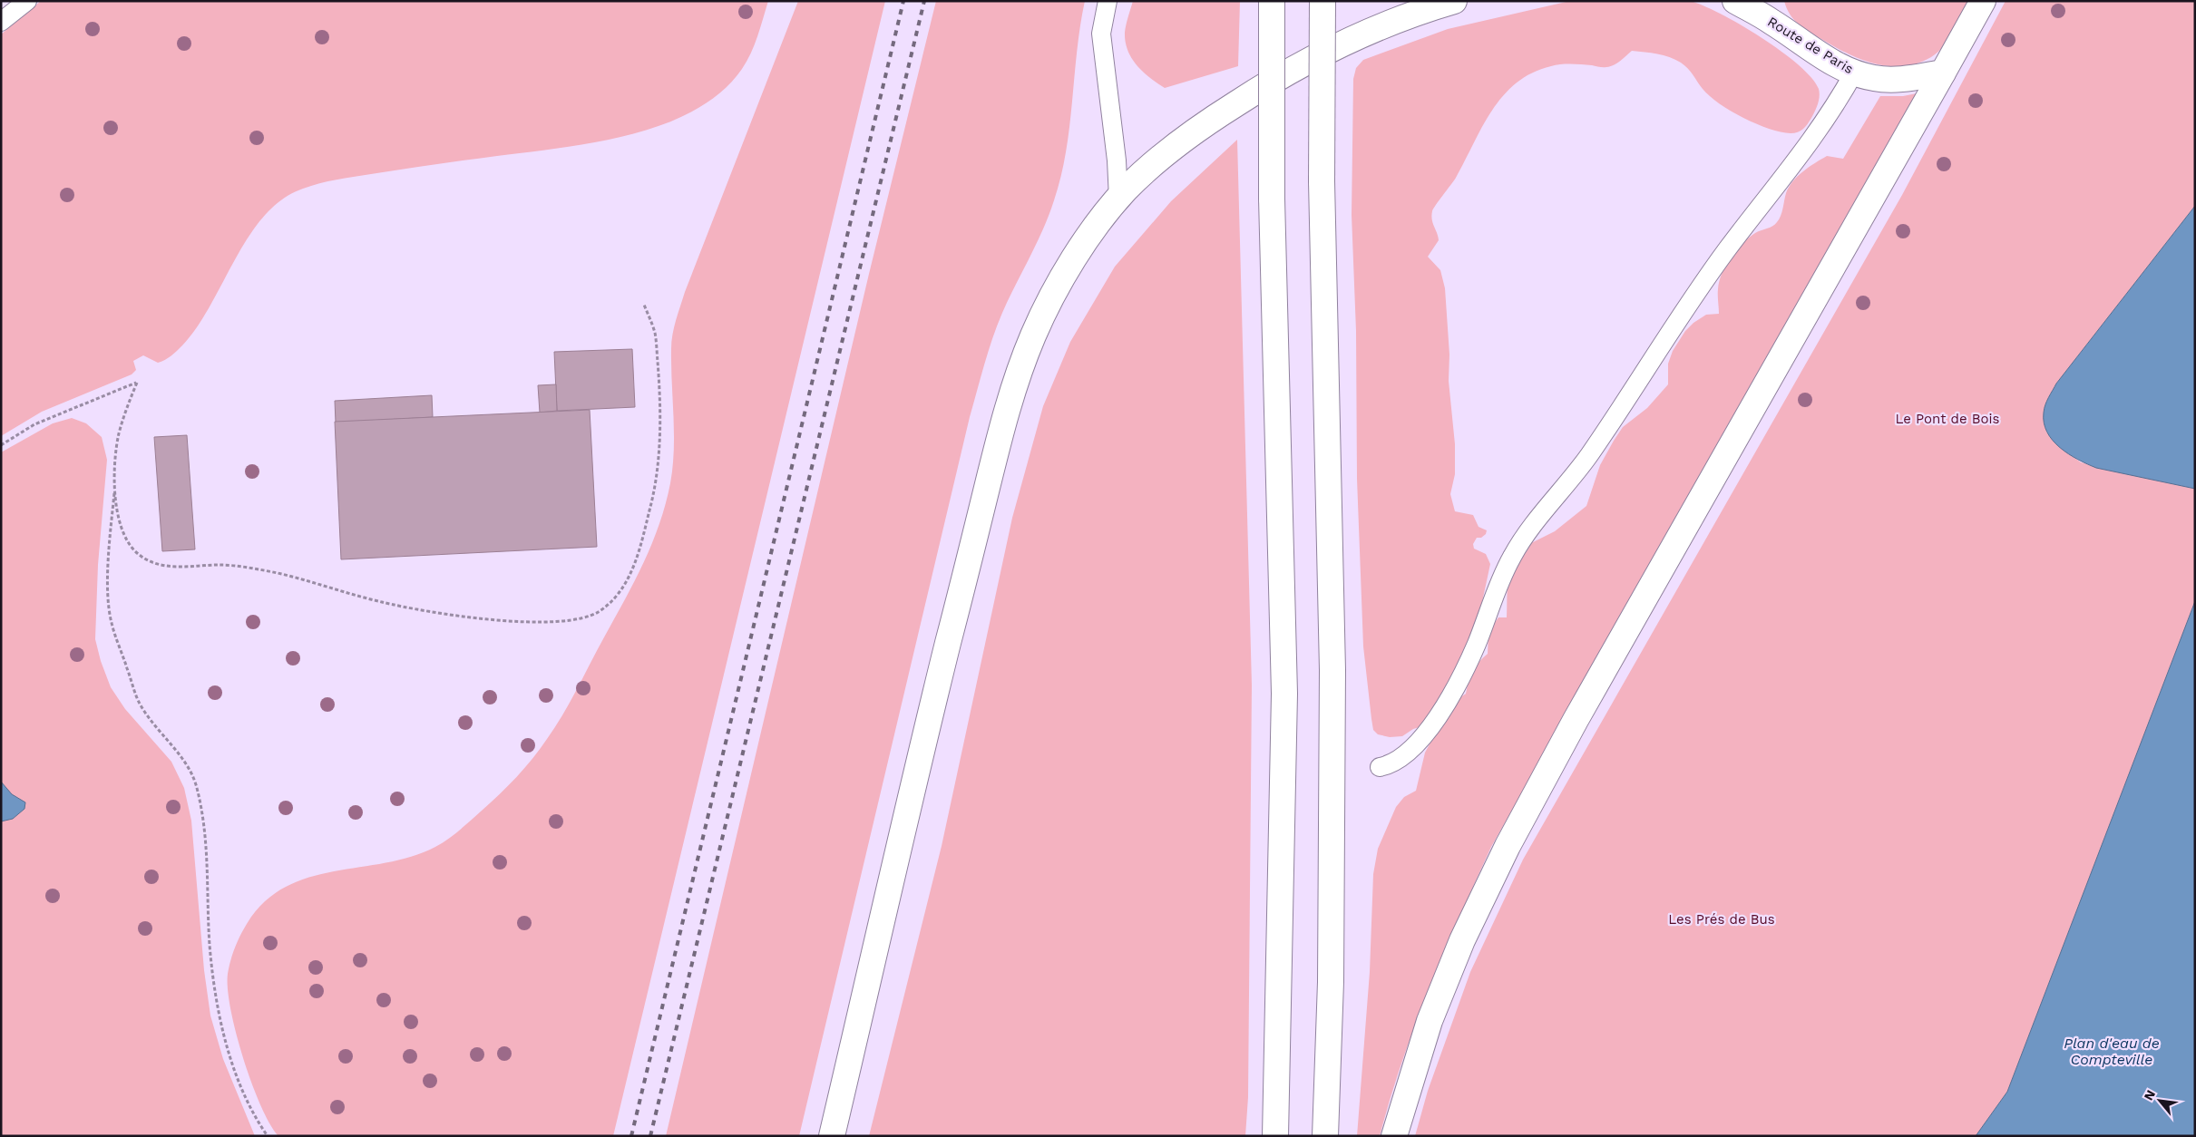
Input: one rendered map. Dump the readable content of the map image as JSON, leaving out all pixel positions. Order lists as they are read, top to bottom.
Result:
{
  "streets": {
    "main road": ["Route de Paris"]
  },
  "water": ["Plan d'eau de Compteville"],
  "parks": ["Le Pont de Bois", "Les Prés de Bus"],
  "north": "top left"
}
